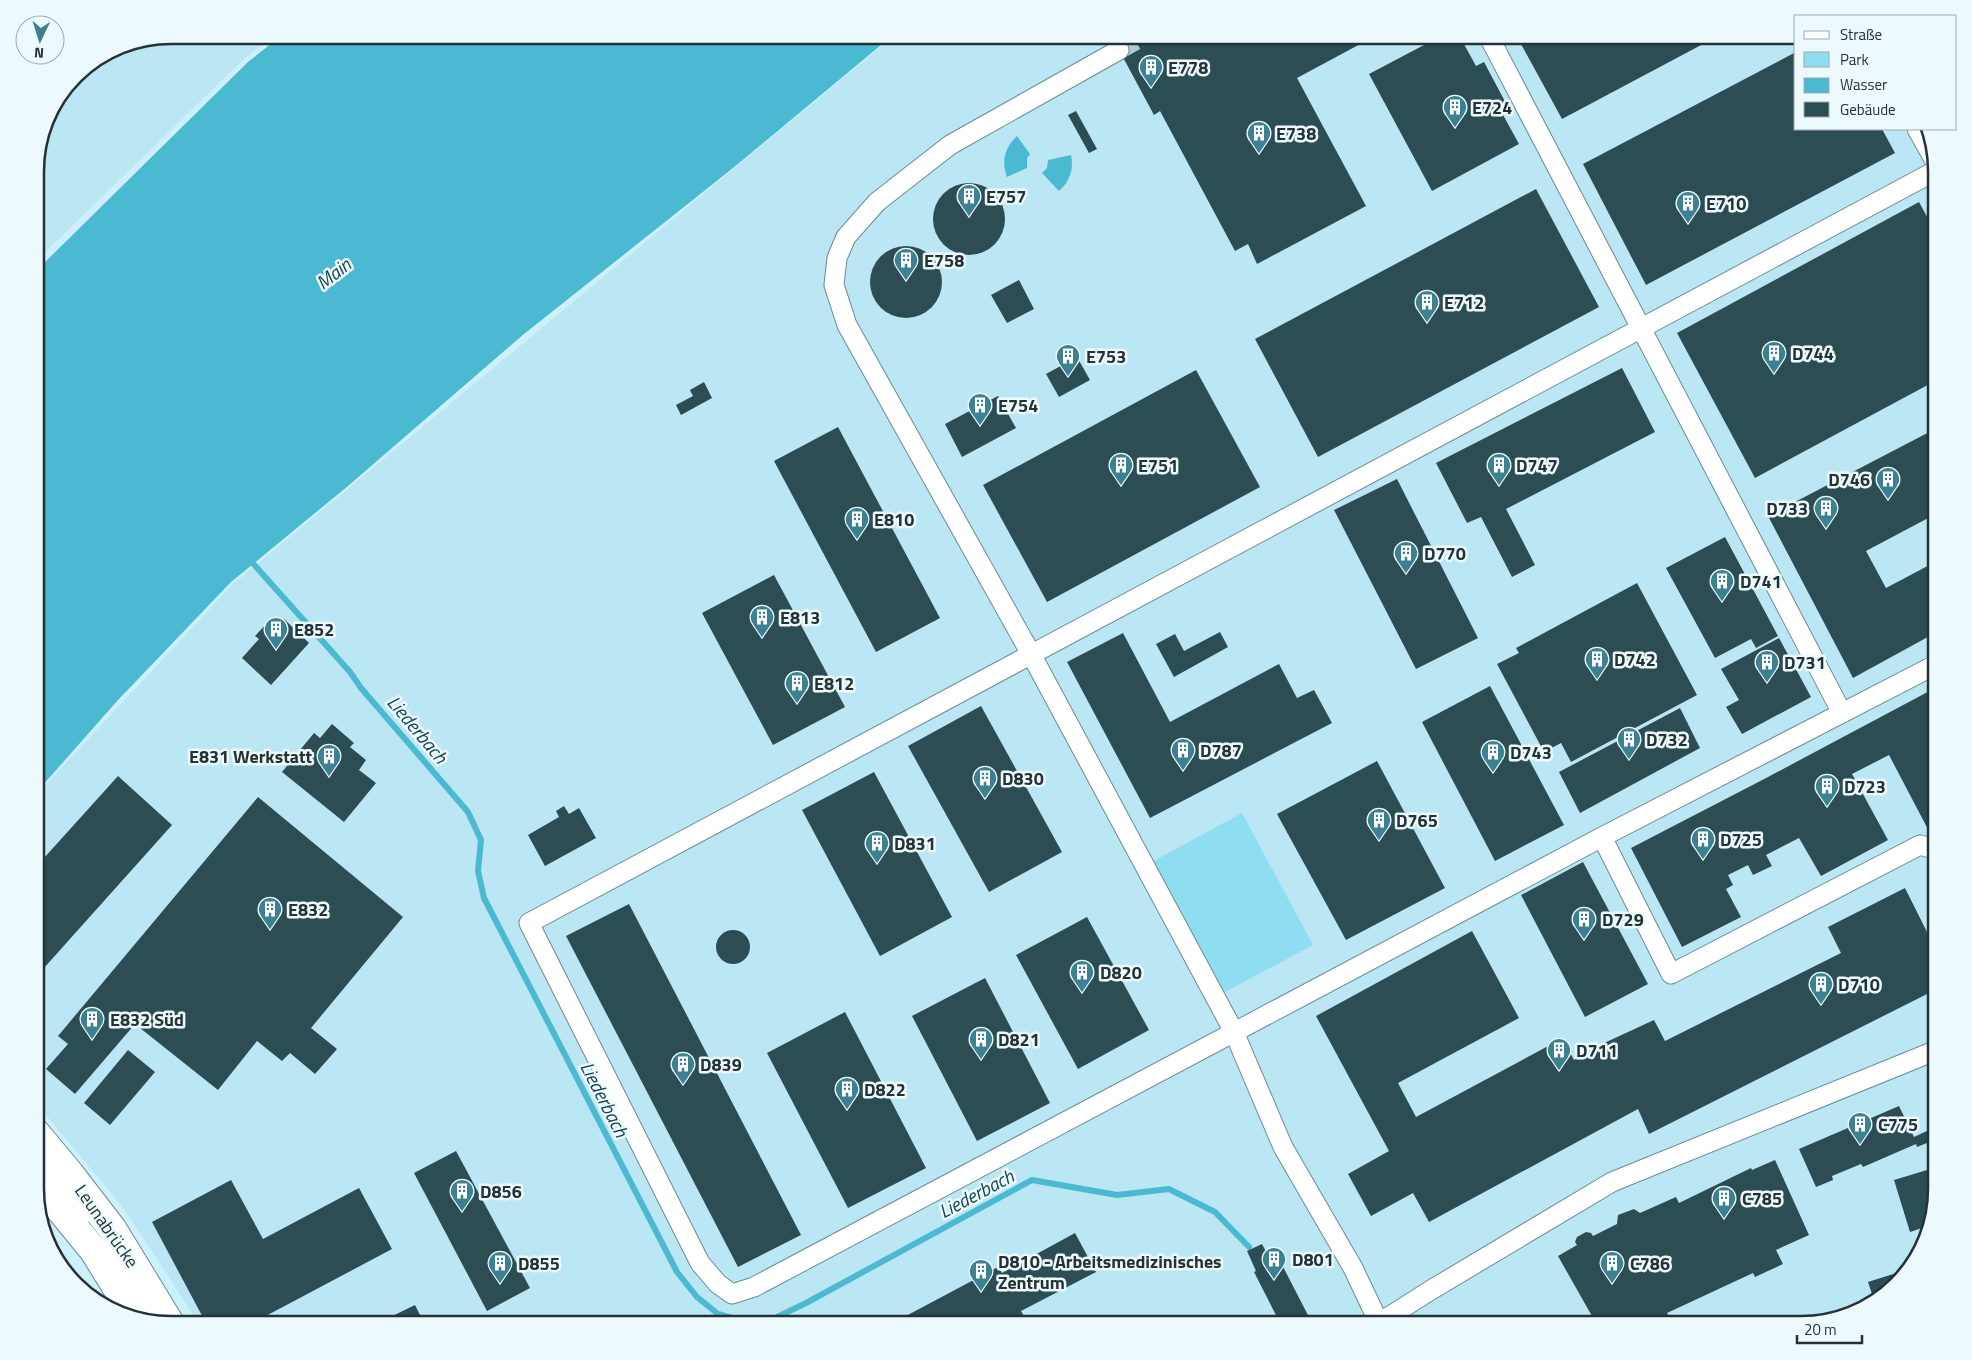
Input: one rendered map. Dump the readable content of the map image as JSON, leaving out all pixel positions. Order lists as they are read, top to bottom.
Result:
{
  "streets": {
    "main road": ["Leunabrücke"]
  },
  "water": ["Main", "Liederbach"],
  "places": {
    "building": [
      "E778",
      "E724",
      "E738",
      "E757",
      "E710",
      "E758",
      "E712",
      "D744",
      "E753",
      "E754",
      "E751",
      "D747",
      "D746",
      "D733",
      "E810",
      "D770",
      "D741",
      "E813",
      "E852",
      "D742",
      "D731",
      "E812",
      "D732",
      "D787",
      "D743",
      "E831 Werkstatt",
      "D830",
      "D723",
      "D765",
      "D725",
      "D831",
      "E832",
      "D729",
      "D820",
      "D710",
      "E832 Süd",
      "D821",
      "D711",
      "D839",
      "D822",
      "C775",
      "D856",
      "C785",
      "D801",
      "D855",
      "C786",
      "D810 - Arbeitsmedizinisches Zentrum"
    ]
  },
  "legend": [
    "Straße",
    "Park",
    "Wasser",
    "Gebäude"
  ],
  "scale_bar": "20 m",
  "north": "bottom"
}
